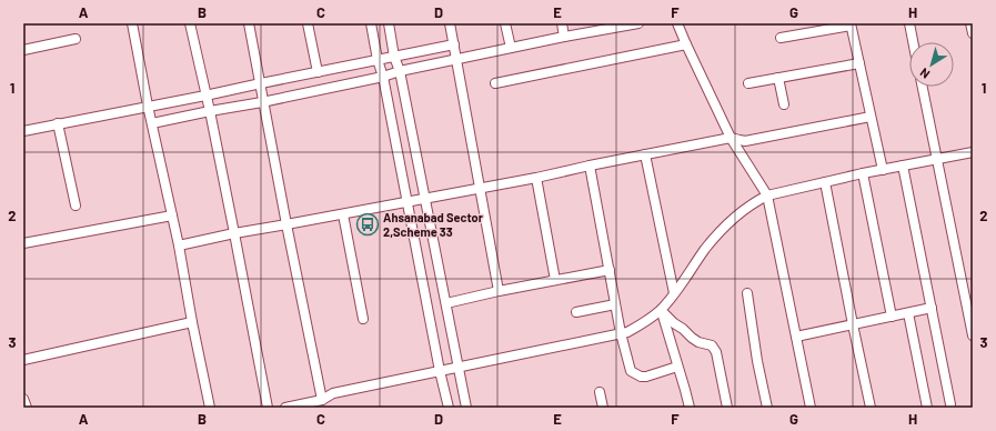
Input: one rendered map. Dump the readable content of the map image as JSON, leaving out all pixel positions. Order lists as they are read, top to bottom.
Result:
{
  "places": {
    "bus stop": ["Ahsanabad Sector 2,Scheme 33"]
  },
  "north": "bottom left",
  "grid": {
    "columns": [
      "A",
      "B",
      "C",
      "D",
      "E",
      "F",
      "G",
      "H"
    ],
    "rows": ["1", "2", "3"]
  }
}
